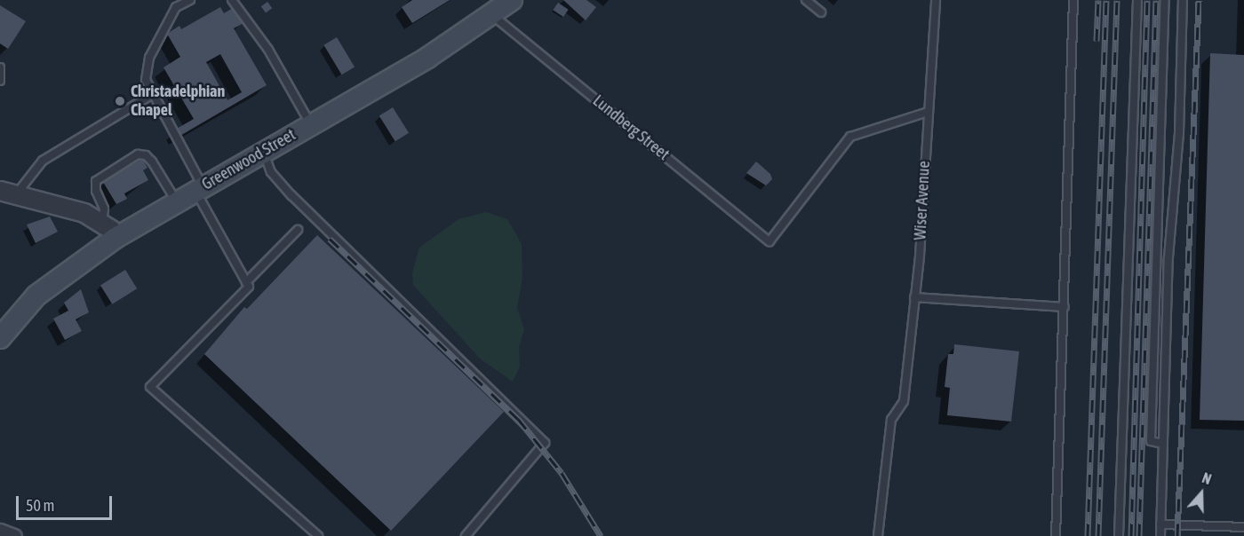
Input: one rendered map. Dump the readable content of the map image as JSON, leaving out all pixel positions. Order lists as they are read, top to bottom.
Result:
{
  "streets": {
    "main road": ["Greenwood Street"],
    "lane": ["Lundberg Street", "Wiser Avenue"]
  },
  "crossings": [
    ["Lundberg Street", "Greenwood Street"],
    ["Lundberg Street", "Wiser Avenue"]
  ],
  "places": ["Christadelphian Chapel"],
  "scale_bar": "50 m",
  "north": "top"
}
